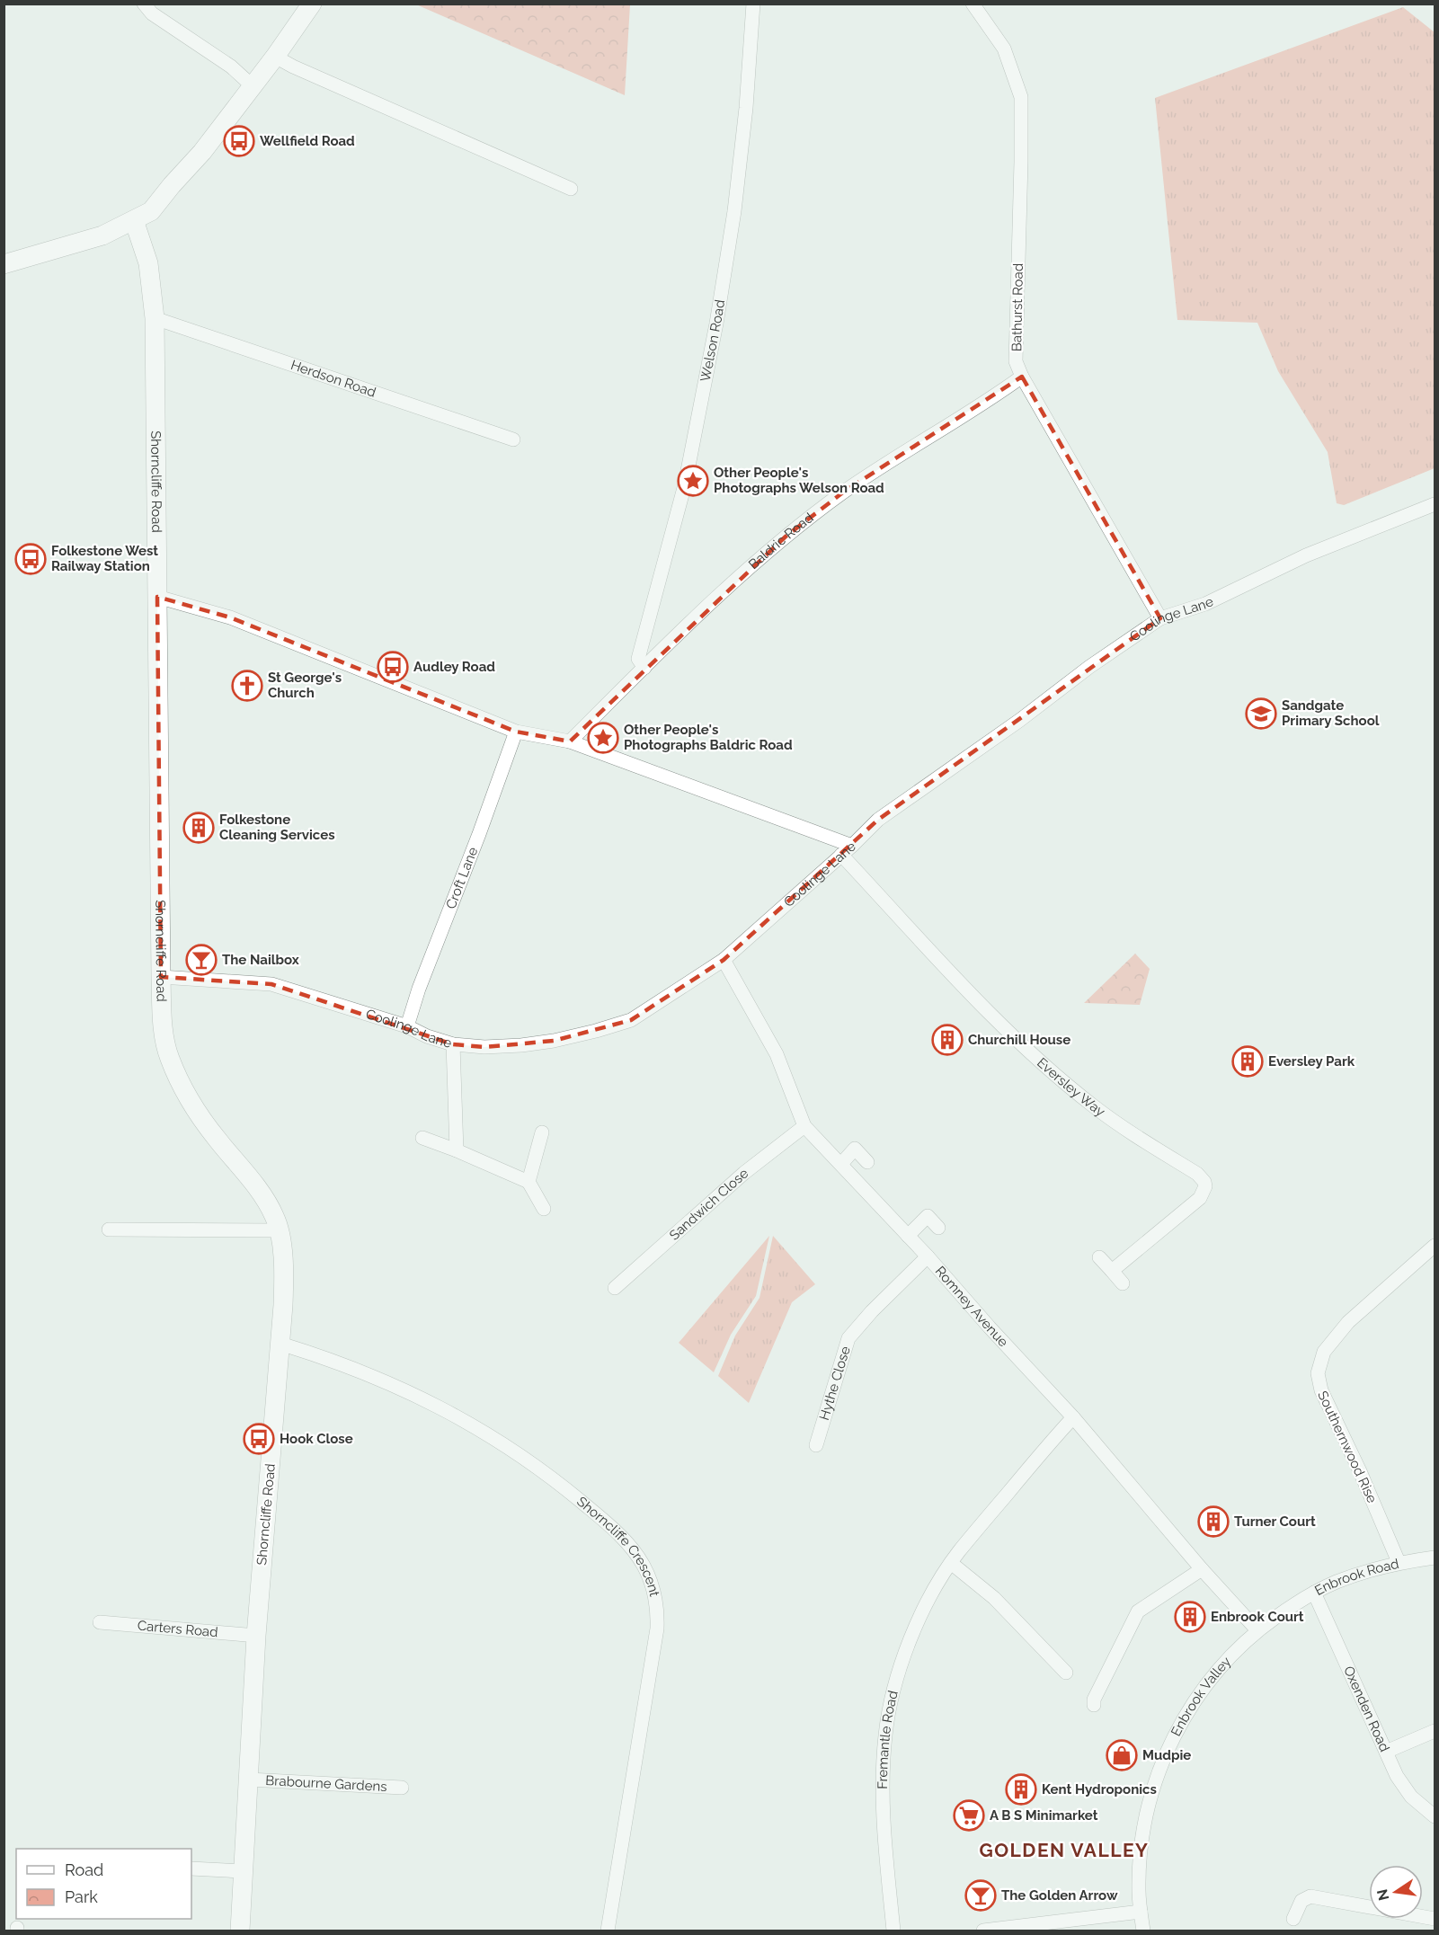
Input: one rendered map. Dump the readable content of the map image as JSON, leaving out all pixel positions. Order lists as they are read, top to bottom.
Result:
{
  "streets": {
    "street": [
      "Bathurst Road",
      "Welson Road",
      "Herdson Road",
      "Shorncliffe Road",
      "Baldric Road",
      "Coolinge Lane",
      "Croft Lane",
      "Eversley Way",
      "Sandwich Close",
      "Romney Avenue",
      "Hythe Close",
      "Southernwood Rise",
      "Shorncliffe Crescent",
      "Enbrook Road",
      "Carters Road",
      "Enbrook Valley",
      "Oxenden Road",
      "Fremantle Road",
      "Brabourne Gardens"
    ]
  },
  "crossings": [
    ["Bathurst Road", "Baldric Road"],
    ["Bathurst Road", "Coolinge Lane"],
    ["Welson Road", "Baldric Road"],
    ["Herdson Road", "Shorncliffe Road"],
    ["Shorncliffe Road", "Coolinge Lane"],
    ["Shorncliffe Road", "Shorncliffe Crescent"],
    ["Shorncliffe Road", "Carters Road"],
    ["Shorncliffe Road", "Brabourne Gardens"],
    ["Coolinge Lane", "Croft Lane"],
    ["Coolinge Lane", "Eversley Way"],
    ["Coolinge Lane", "Romney Avenue"],
    ["Sandwich Close", "Romney Avenue"],
    ["Romney Avenue", "Hythe Close"],
    ["Romney Avenue", "Enbrook Road"],
    ["Romney Avenue", "Enbrook Valley"],
    ["Romney Avenue", "Fremantle Road"],
    ["Southernwood Rise", "Enbrook Road"],
    ["Enbrook Road", "Enbrook Valley"],
    ["Enbrook Road", "Oxenden Road"]
  ],
  "districts": ["GOLDEN VALLEY"],
  "places": {
    "bus stop": [
      "Wellfield Road",
      "Folkestone West Railway Station",
      "Audley Road",
      "Hook Close"
    ],
    "place": ["Other People's Photographs Welson Road", "Other People's Photographs Baldric Road"],
    "church": ["St George's Church"],
    "school or university": ["Sandgate Primary School"],
    "building": [
      "Folkestone Cleaning Services",
      "Churchill House",
      "Eversley Park",
      "Turner Court",
      "Enbrook Court",
      "Kent Hydroponics"
    ],
    "bar": ["The Nailbox", "The Golden Arrow"],
    "shop": ["Mudpie"],
    "supermarket": ["A B S Minimarket"]
  },
  "legend": ["Road", "Park"],
  "north": "left"
}
